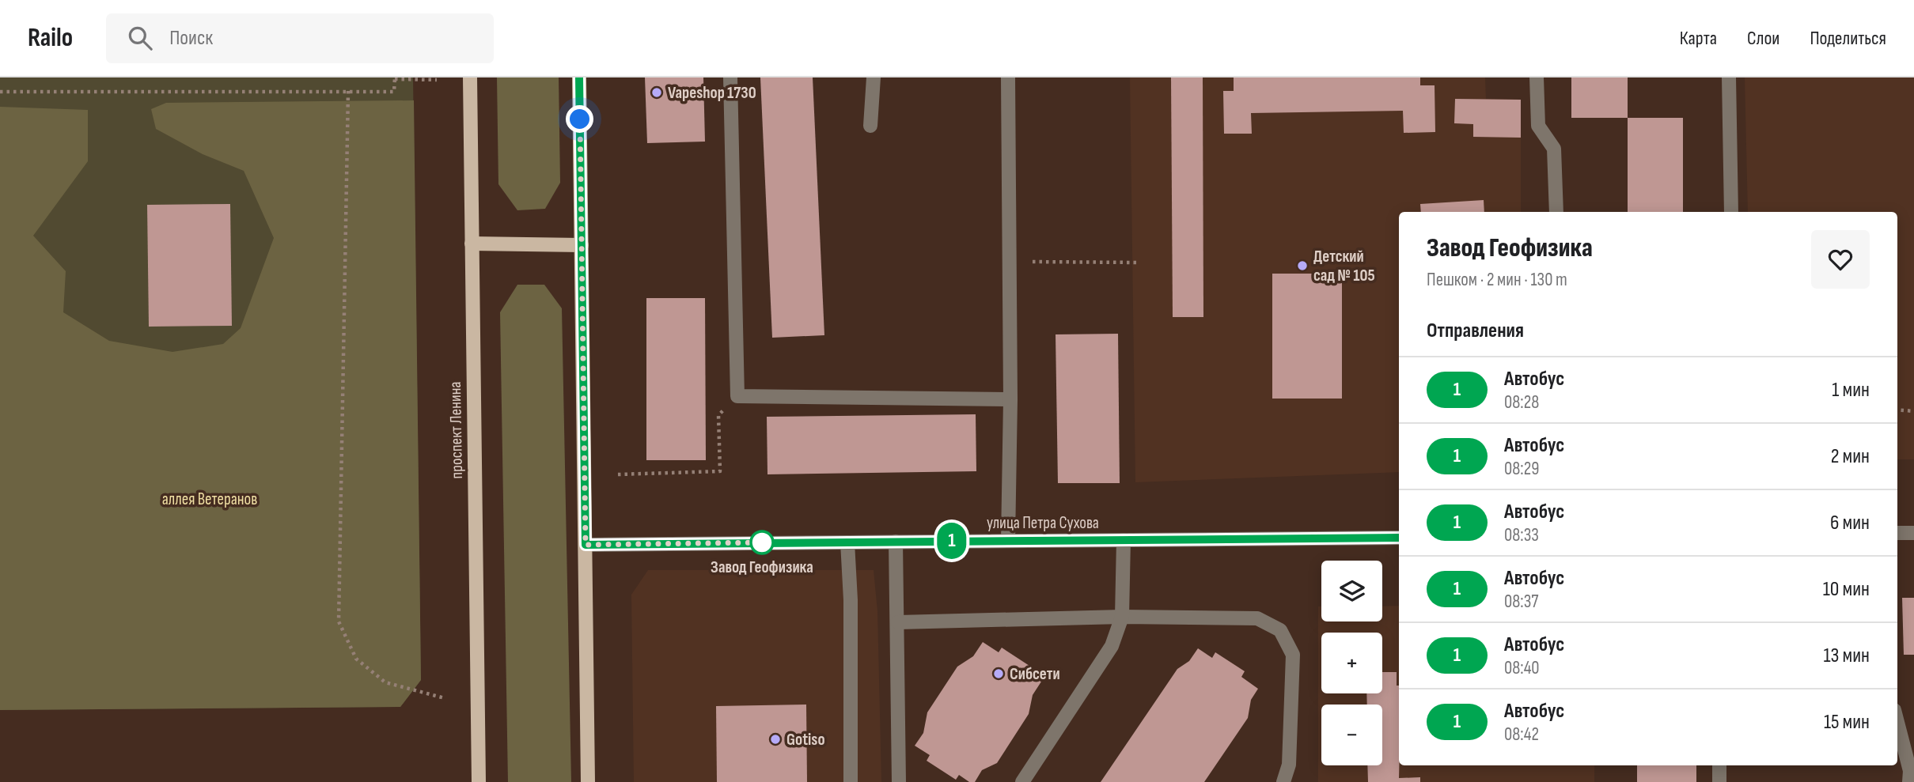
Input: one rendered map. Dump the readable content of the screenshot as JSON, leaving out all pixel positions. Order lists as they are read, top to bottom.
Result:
{
  "streets": {
    "main road": ["проспект Ленина"],
    "street": ["улица Петра Сухова"]
  },
  "parks": ["аллея Ветеранов"],
  "places": [
    "Vapeshop 1730",
    "Детский сад № 105",
    "Завод Геофизика",
    "Сибсети",
    "Gotiso"
  ],
  "lines": ["bus line 1"],
  "page": {
    "header": "Railo",
    "search": "Поиск",
    "nav": ["Карта", "Слои", "Поделиться"],
    "on_map": "1",
    "heading": [
      ["Завод Геофизика", "Пешком · 2 мин · 130 m"],
      "Отправления"
    ],
    "list": [
      {
        "mark": "1",
        "name": "Автобус",
        "note": "08:28",
        "value": "1 мин"
      },
      {
        "mark": "1",
        "name": "Автобус",
        "note": "08:29",
        "value": "2 мин"
      },
      {
        "mark": "1",
        "name": "Автобус",
        "note": "08:33",
        "value": "6 мин"
      },
      {
        "mark": "1",
        "name": "Автобус",
        "note": "08:37",
        "value": "10 мин"
      },
      {
        "mark": "1",
        "name": "Автобус",
        "note": "08:40",
        "value": "13 мин"
      },
      {
        "mark": "1",
        "name": "Автобус",
        "note": "08:42",
        "value": "15 мин"
      }
    ],
    "map_buttons": ["+", "−"]
  }
}
